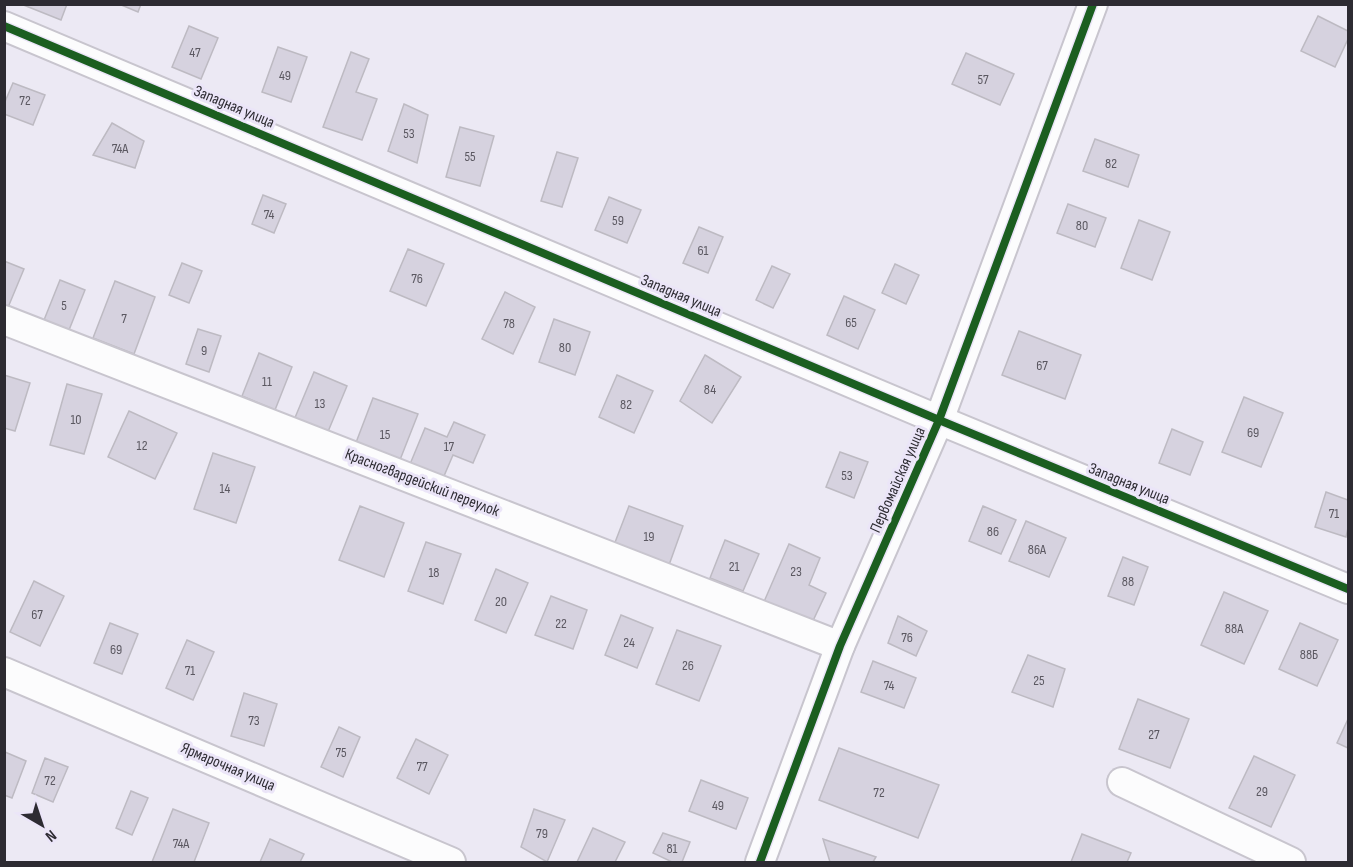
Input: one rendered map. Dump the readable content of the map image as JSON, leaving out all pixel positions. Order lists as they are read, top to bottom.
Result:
{
  "streets": {
    "street": [
      "Западная улица",
      "Первомайская улица",
      "Красногвардейский переулок",
      "Ярмарочная улица"
    ]
  },
  "crossings": [
    ["Западная улица", "Первомайская улица"],
    ["Первомайская улица", "Красногвардейский переулок"]
  ],
  "house_numbers": [
    "47",
    "49",
    "57",
    "72",
    "53",
    "74А",
    "55",
    "82",
    "74",
    "59",
    "80",
    "61",
    "76",
    "5",
    "7",
    "65",
    "78",
    "80",
    "9",
    "67",
    "11",
    "84",
    "13",
    "82",
    "10",
    "69",
    "15",
    "12",
    "17",
    "53",
    "14",
    "71",
    "86",
    "19",
    "86А",
    "21",
    "23",
    "18",
    "88",
    "20",
    "67",
    "22",
    "88А",
    "76",
    "24",
    "69",
    "88Б",
    "26",
    "71",
    "25",
    "74",
    "73",
    "27",
    "75",
    "77",
    "72",
    "29",
    "72",
    "49",
    "79",
    "74А",
    "81"
  ],
  "north": "bottom right"
}
